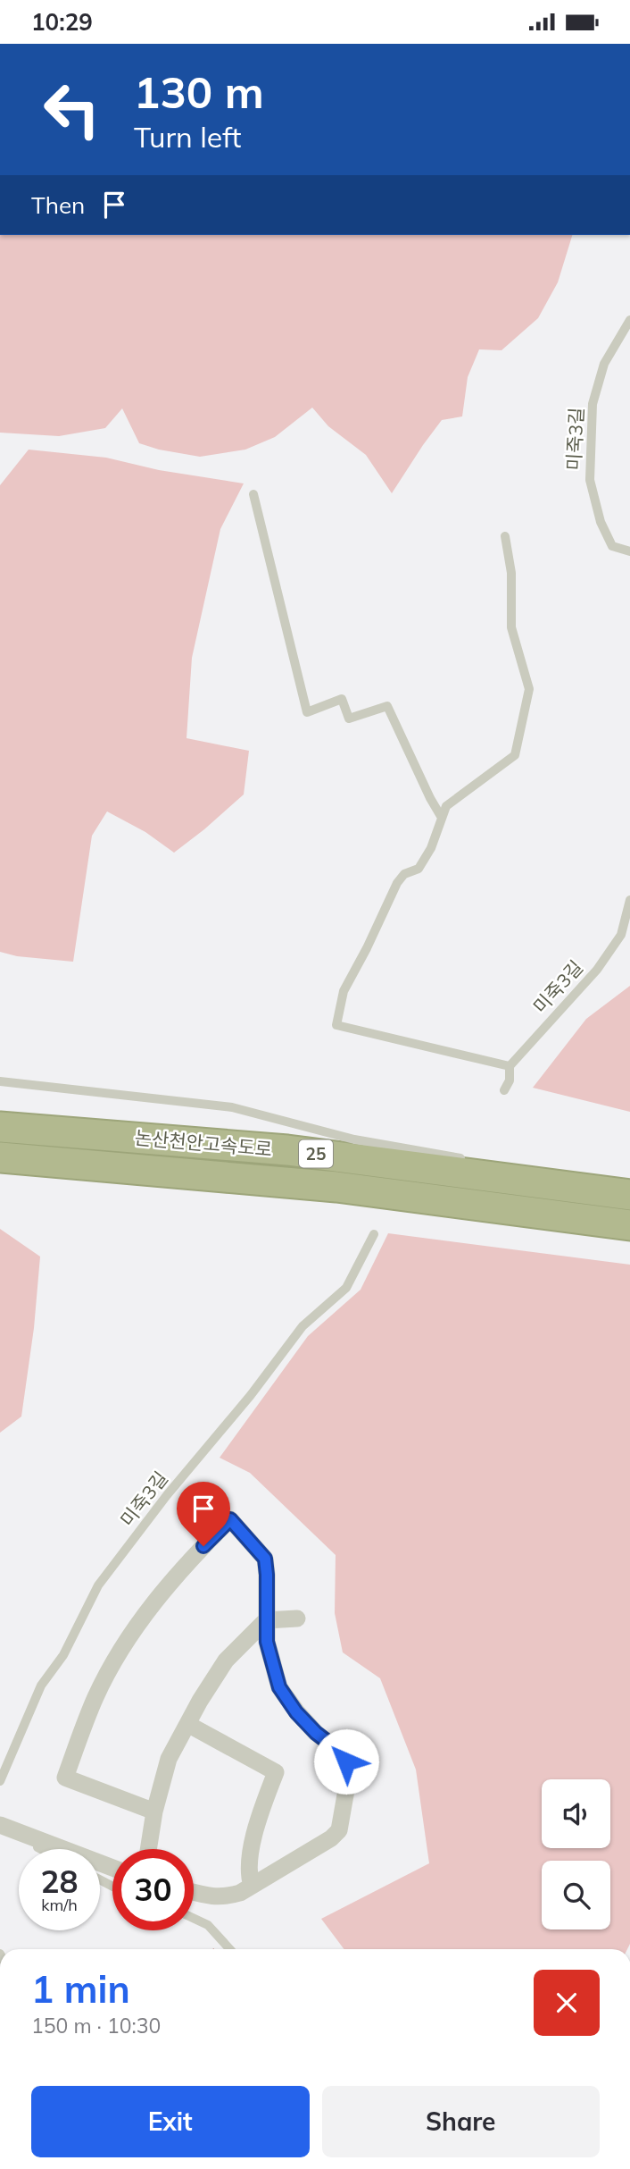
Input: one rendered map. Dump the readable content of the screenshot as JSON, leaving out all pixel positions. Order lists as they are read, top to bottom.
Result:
{
  "streets": {
    "highway": ["논산천안고속도로", "25"],
    "lane": ["미죽3길"]
  },
  "page": {
    "status": "10:29",
    "turn": ["130 m", "Turn left"],
    "then": "Then",
    "speed": "28 km/h",
    "limit": "30",
    "heading": ["1 min", "150 m · 10:30"],
    "buttons": ["Exit", "Share"]
  }
}
